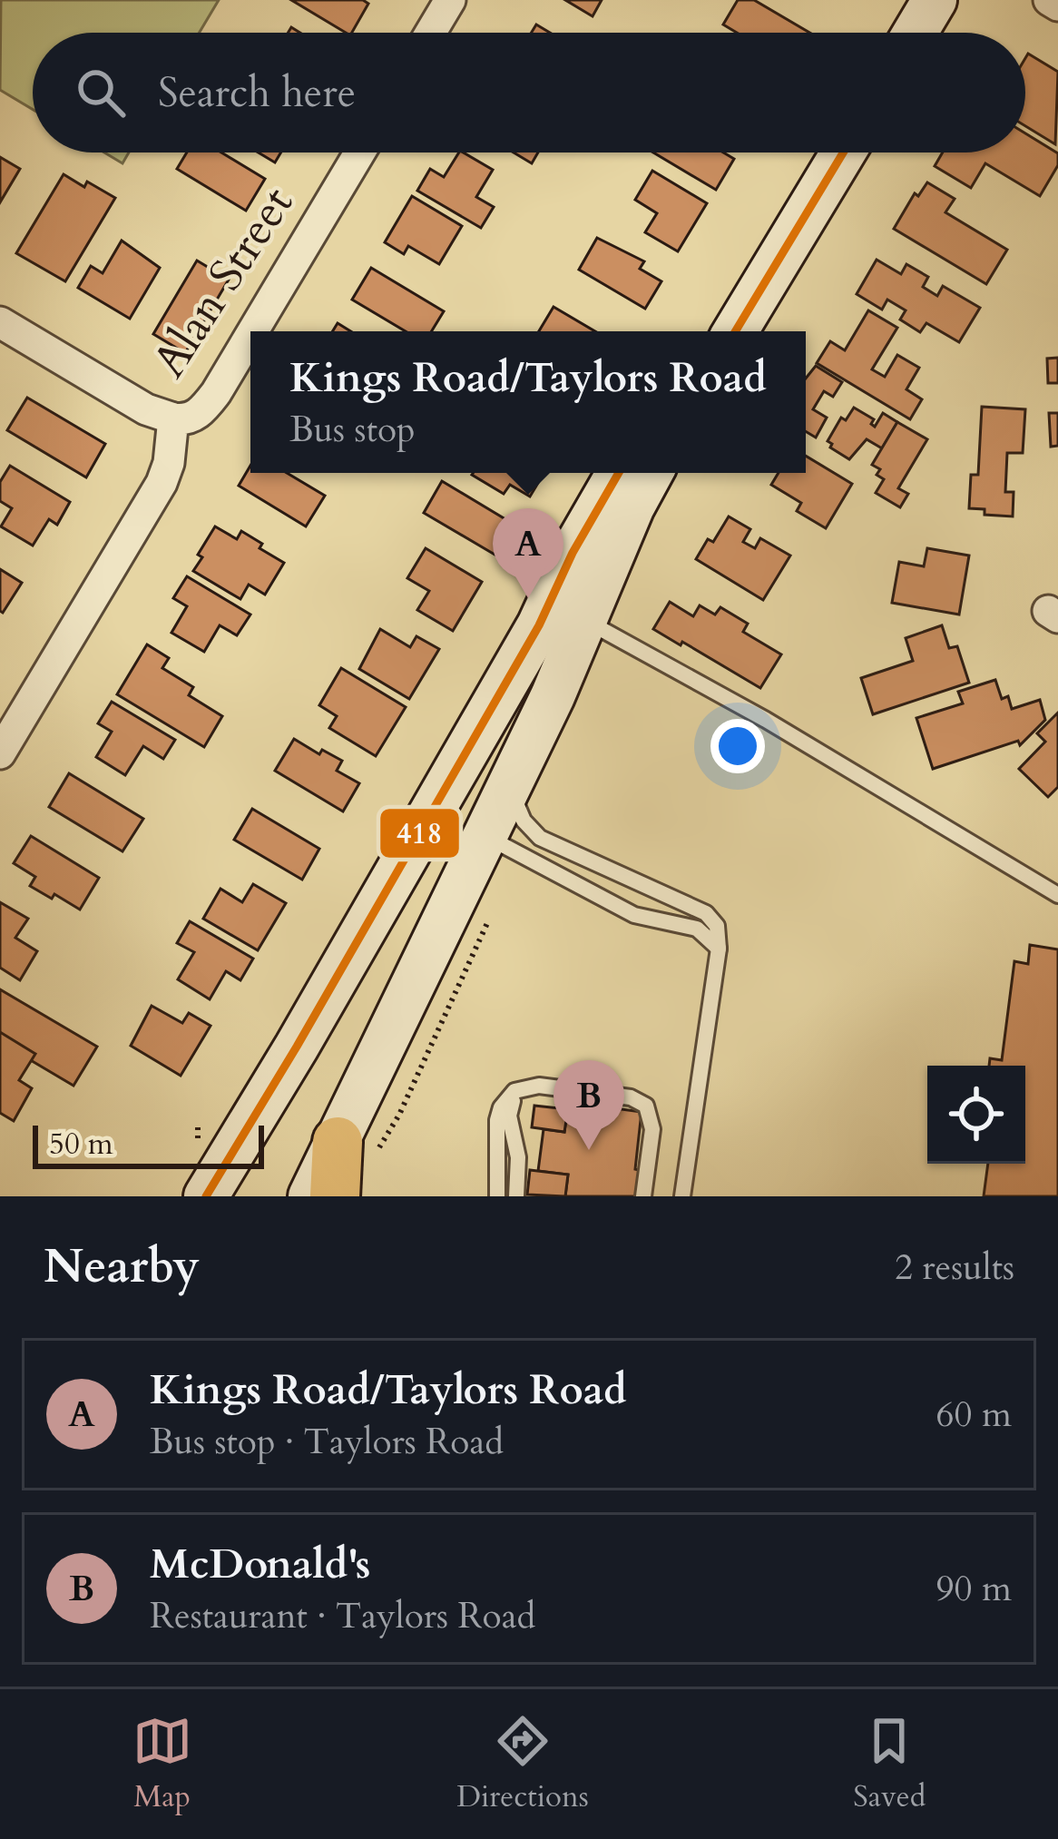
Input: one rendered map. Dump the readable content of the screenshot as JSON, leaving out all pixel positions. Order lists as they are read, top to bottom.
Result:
{
  "streets": {
    "street": ["Alan Street"]
  },
  "lines": ["transit line 418"],
  "scale_bar": "50 m",
  "page": {
    "search": "Search here",
    "popup": ["Kings Road/Taylors Road", "Bus stop"],
    "pins": ["A", "B"],
    "scale": "50 m",
    "heading": ["Nearby", "2 results"],
    "list": [
      {
        "mark": "A",
        "name": "Kings Road/Taylors Road",
        "note": "Bus stop · Taylors Road",
        "value": "60 m"
      },
      {
        "mark": "B",
        "name": "McDonald's",
        "note": "Restaurant · Taylors Road",
        "value": "90 m"
      }
    ],
    "nav": ["Map", "Directions", "Saved"]
  }
}
